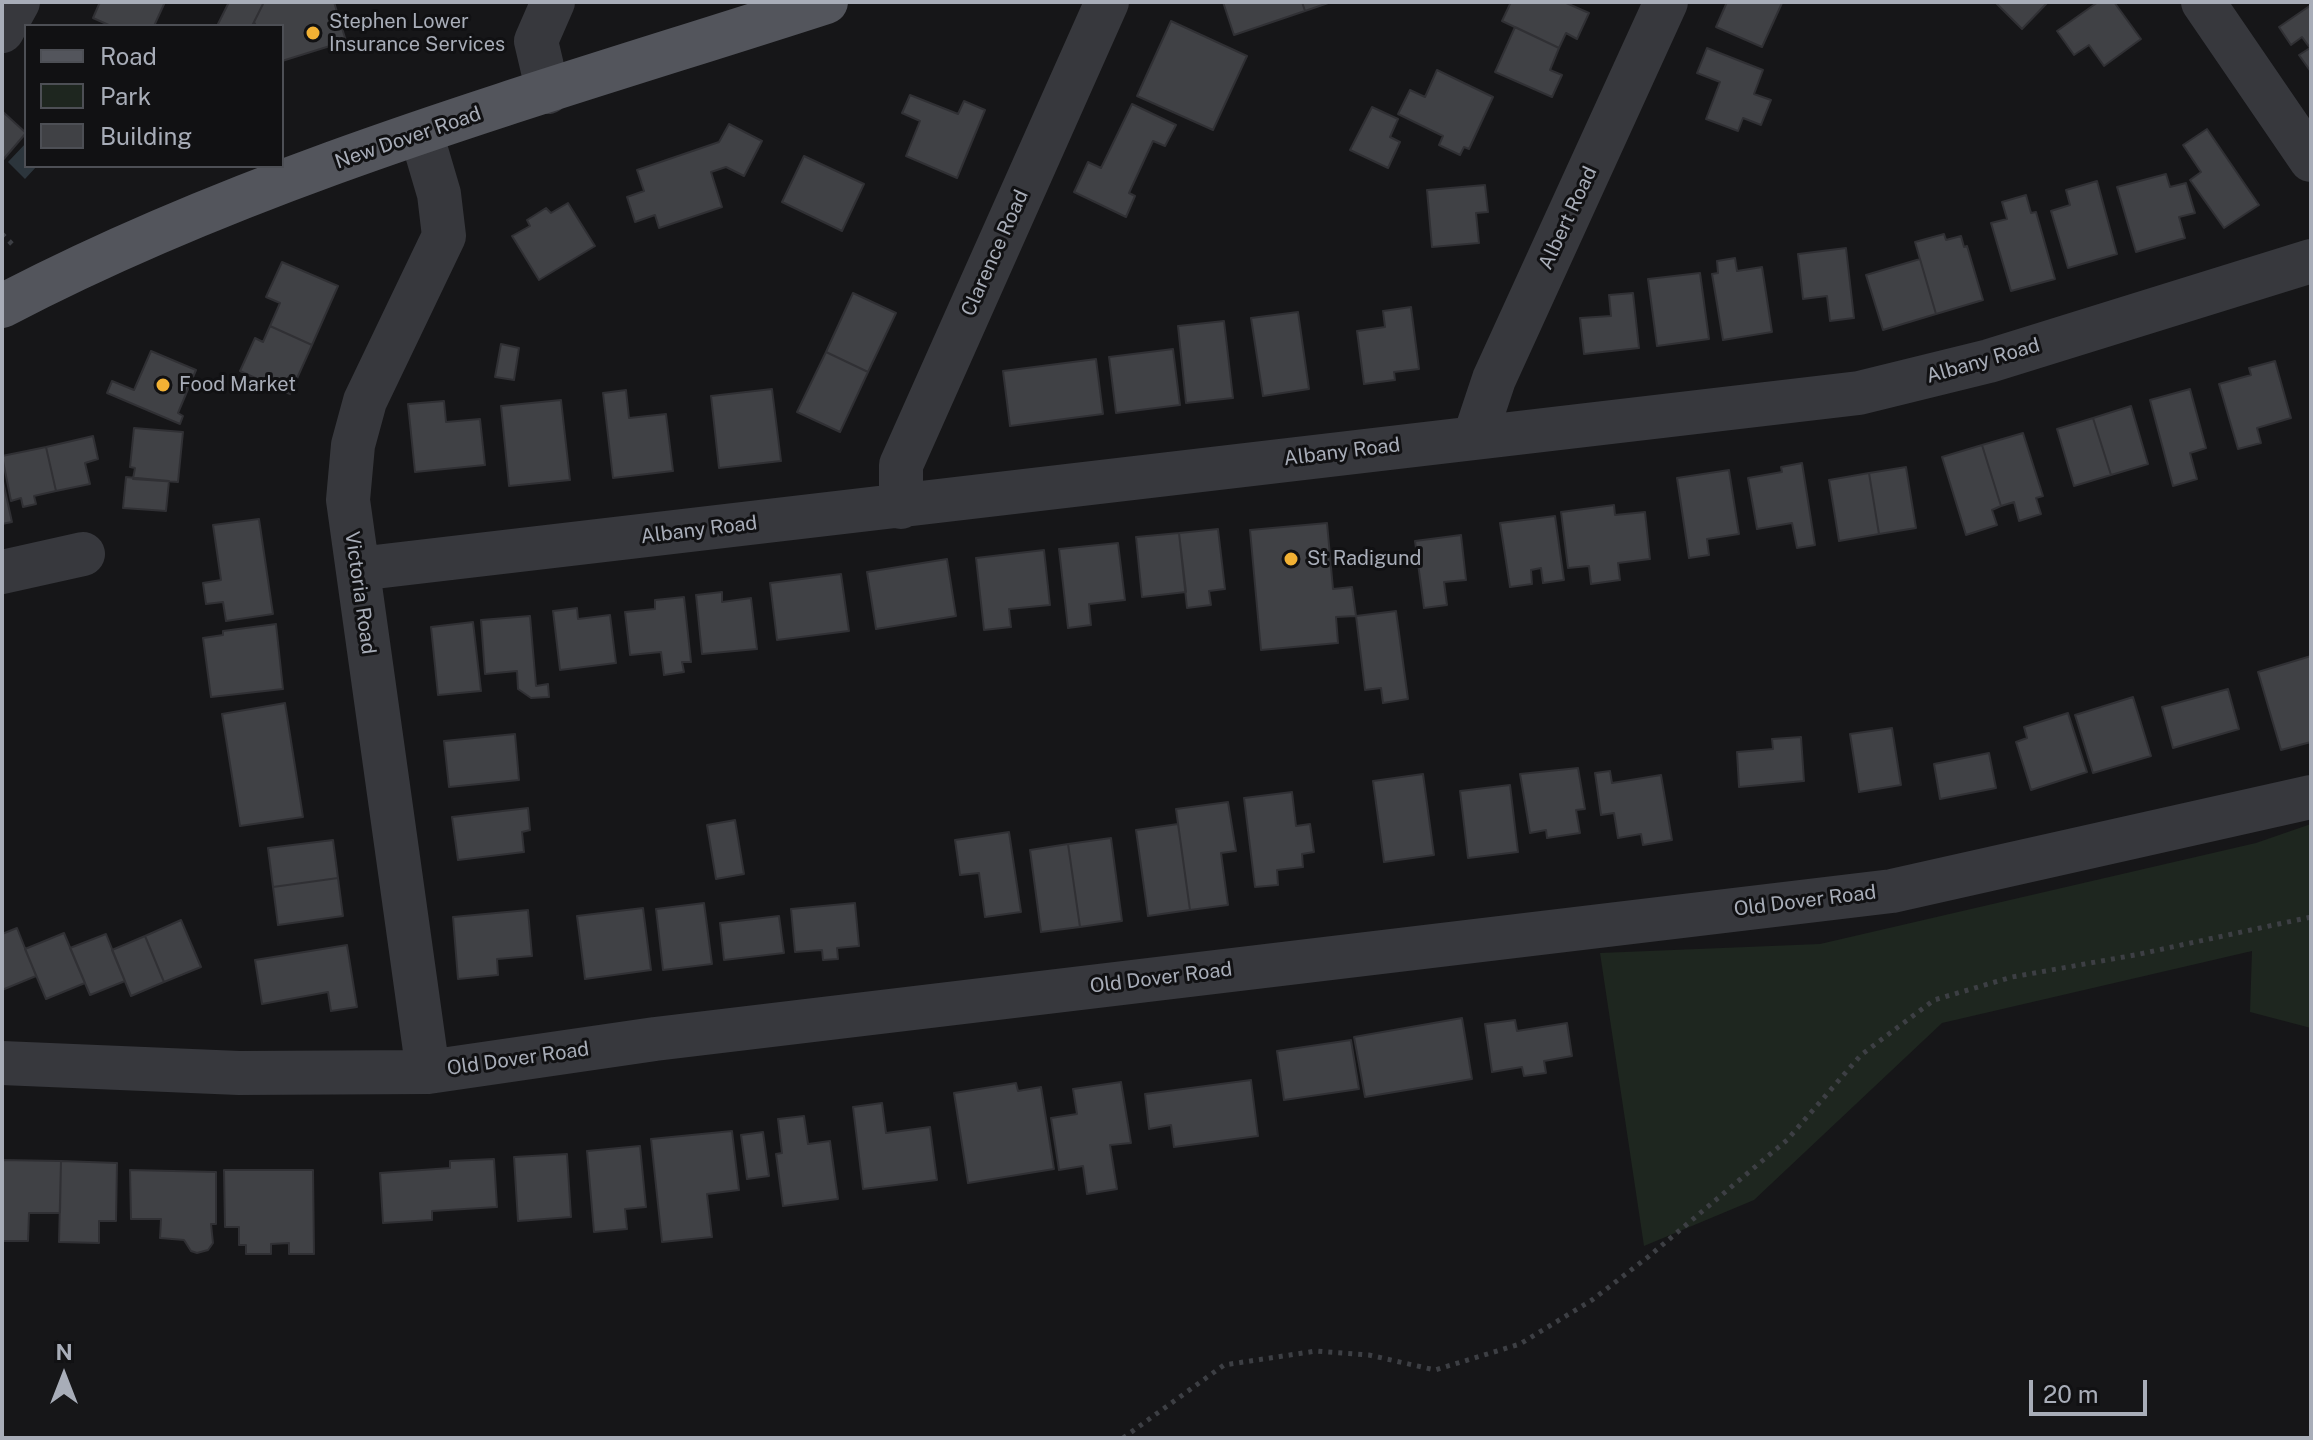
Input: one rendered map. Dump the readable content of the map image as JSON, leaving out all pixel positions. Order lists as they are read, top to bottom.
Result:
{
  "streets": {
    "main road": ["New Dover Road"],
    "street": [
      "Albert Road",
      "Clarence Road",
      "Albany Road",
      "Victoria Road",
      "Old Dover Road"
    ]
  },
  "crossings": [
    ["New Dover Road", "Victoria Road"],
    ["Albert Road", "Albany Road"],
    ["Clarence Road", "Albany Road"],
    ["Albany Road", "Victoria Road"],
    ["Victoria Road", "Old Dover Road"]
  ],
  "places": ["Stephen Lower Insurance Services", "Food Market", "St Radigund"],
  "legend": ["Road", "Park", "Building"],
  "scale_bar": "20 m",
  "north": "top"
}
